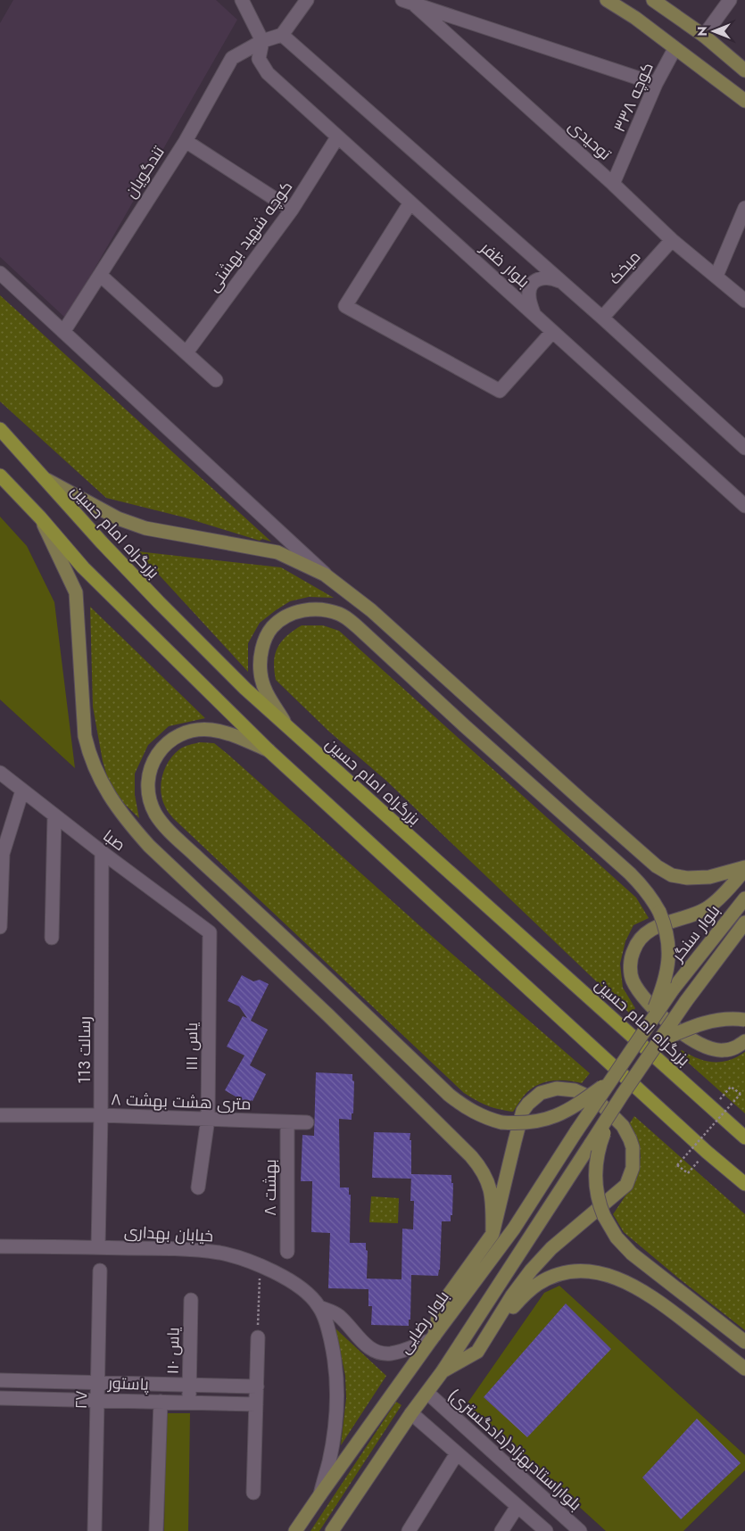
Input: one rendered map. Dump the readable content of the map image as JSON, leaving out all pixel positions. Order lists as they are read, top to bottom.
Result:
{
  "streets": {
    "highway": ["بزرگراه امام حسین"],
    "main road": ["بلوار سنگر", "بلوار رضایی"],
    "street": [
      "کوچه ۳۳۸",
      "توحیدی",
      "تندگویان",
      "کوچه شهید بهشتی",
      "بلوار ظفر",
      "میخک",
      "صبا",
      "یاس ۱۱۱",
      "رسالت 113",
      "۸ متری هشت بهشت",
      "۸ بهشت",
      "خیابان بهداری",
      "یاس ۱۱۰",
      "پاستور",
      "۲۷",
      "بلواراستادبهزاد(دادگستری)"
    ]
  },
  "crossings": [
    ["کوچه ۳۳۸", "توحیدی"],
    ["توحیدی", "میخک"],
    ["تندگویان", "بلوار ظفر"],
    ["کوچه شهید بهشتی", "بلوار ظفر"],
    ["بلوار ظفر", "میخک"],
    ["صبا", "یاس ۱۱۱"],
    ["صبا", "رسالت 113"],
    ["بلوار سنگر", "بلوار رضایی"],
    ["یاس ۱۱۱", "۸ متری هشت بهشت"],
    ["رسالت 113", "۸ متری هشت بهشت"],
    ["رسالت 113", "خیابان بهداری"],
    ["۸ متری هشت بهشت", "۸ بهشت"],
    ["خیابان بهداری", "بلوار رضایی"],
    ["یاس ۱۱۰", "پاستور"],
    ["پاستور", "۲۷"]
  ],
  "north": "left"
}
